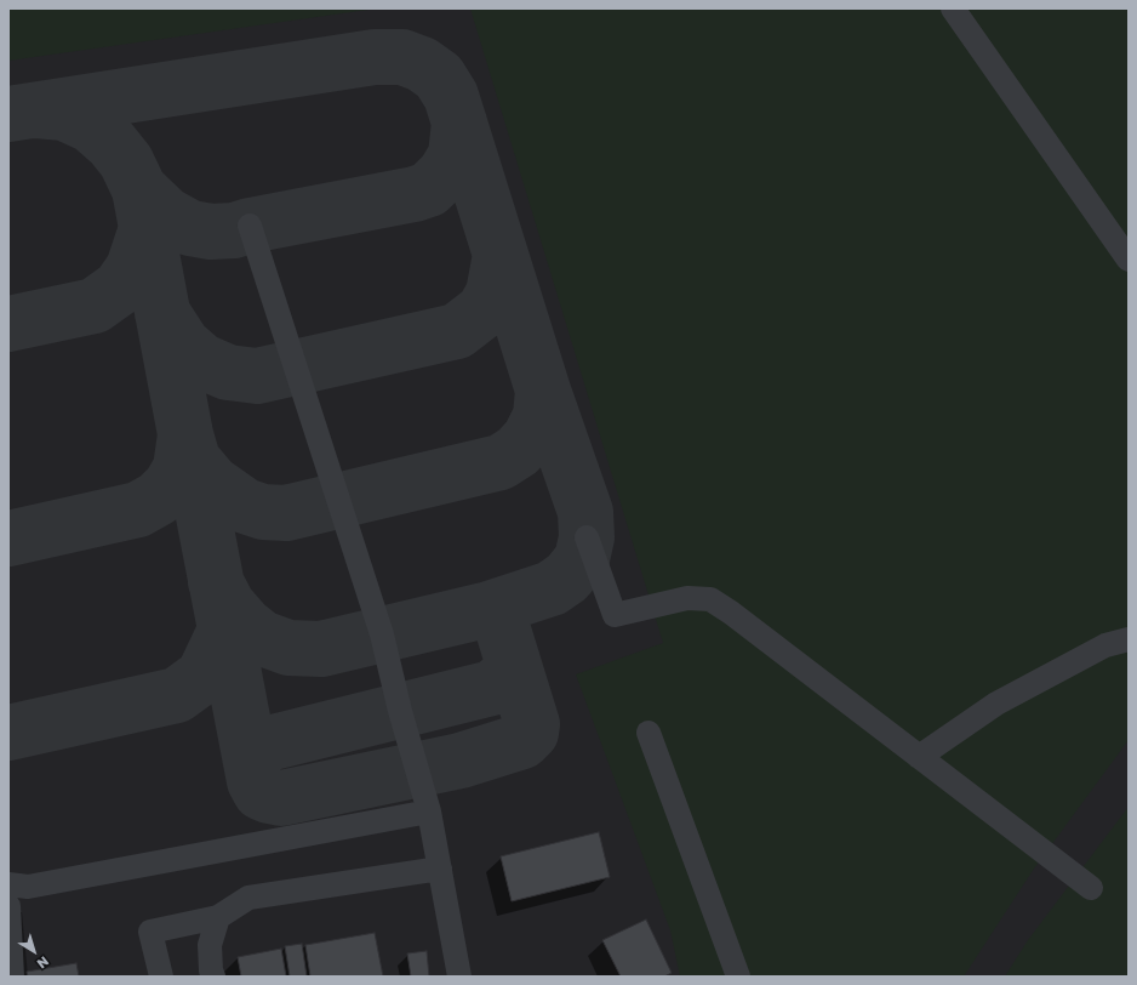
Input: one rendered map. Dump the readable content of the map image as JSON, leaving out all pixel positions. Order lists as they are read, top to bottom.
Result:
{
  "north": "bottom right"
}
